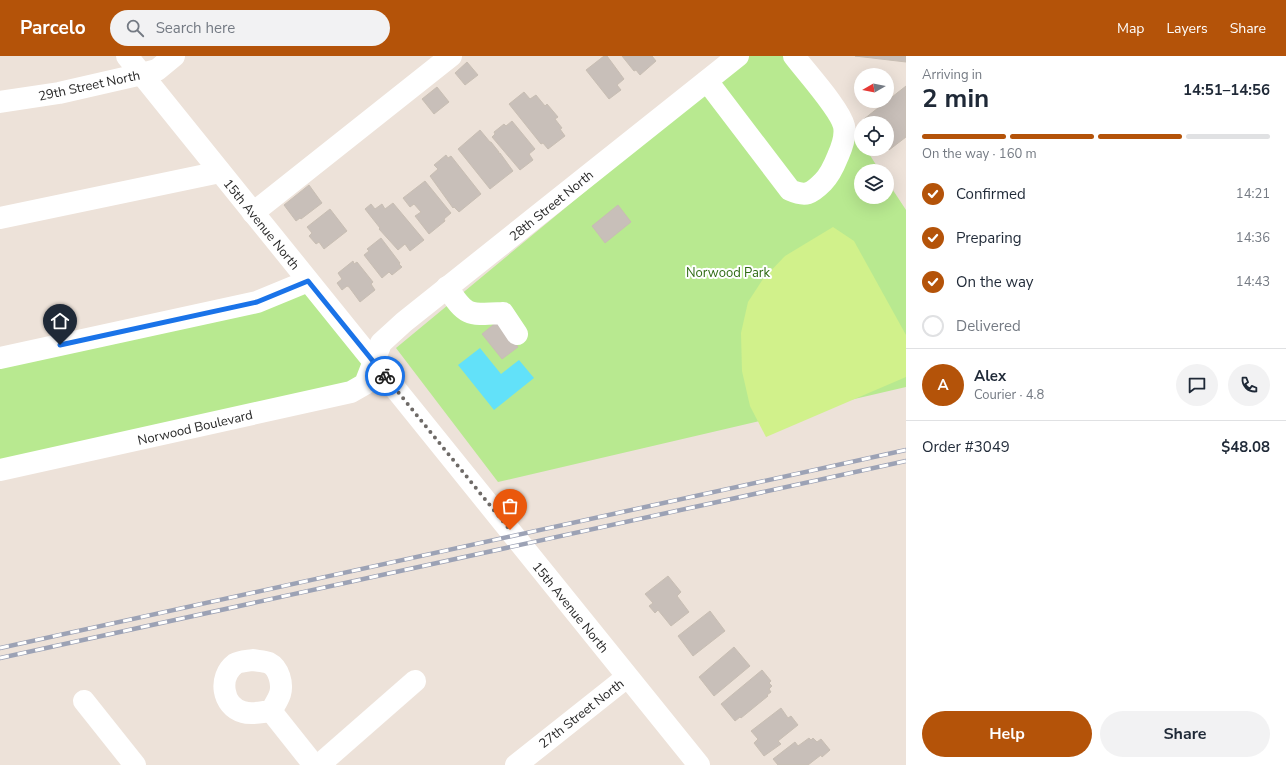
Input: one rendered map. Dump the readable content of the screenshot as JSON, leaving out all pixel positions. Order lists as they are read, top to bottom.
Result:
{
  "streets": {
    "street": [
      "29th Street North",
      "28th Street North",
      "15th Avenue North",
      "Norwood Boulevard",
      "27th Street North"
    ]
  },
  "crossings": [
    ["29th Street North", "15th Avenue North"],
    ["28th Street North", "15th Avenue North"],
    ["28th Street North", "Norwood Boulevard"],
    ["15th Avenue North", "Norwood Boulevard"],
    ["15th Avenue North", "27th Street North"]
  ],
  "parks": ["Norwood Park"],
  "north": "left",
  "page": {
    "header": "Parcelo",
    "search": "Search here",
    "nav": ["Map", "Layers", "Share"],
    "heading": ["2 min", "Arriving in", "14:51–14:56"],
    "panel": [
      "Alex",
      "Courier · 4.8",
      "Order #3049",
      "$48.08"
    ],
    "bar": "On the way · 160 m",
    "list": [
      ["Confirmed", "14:21"],
      ["Preparing", "14:36"],
      ["On the way", "14:43"],
      "Delivered"
    ],
    "round": "A",
    "buttons": ["Help", "Share"]
  }
}
